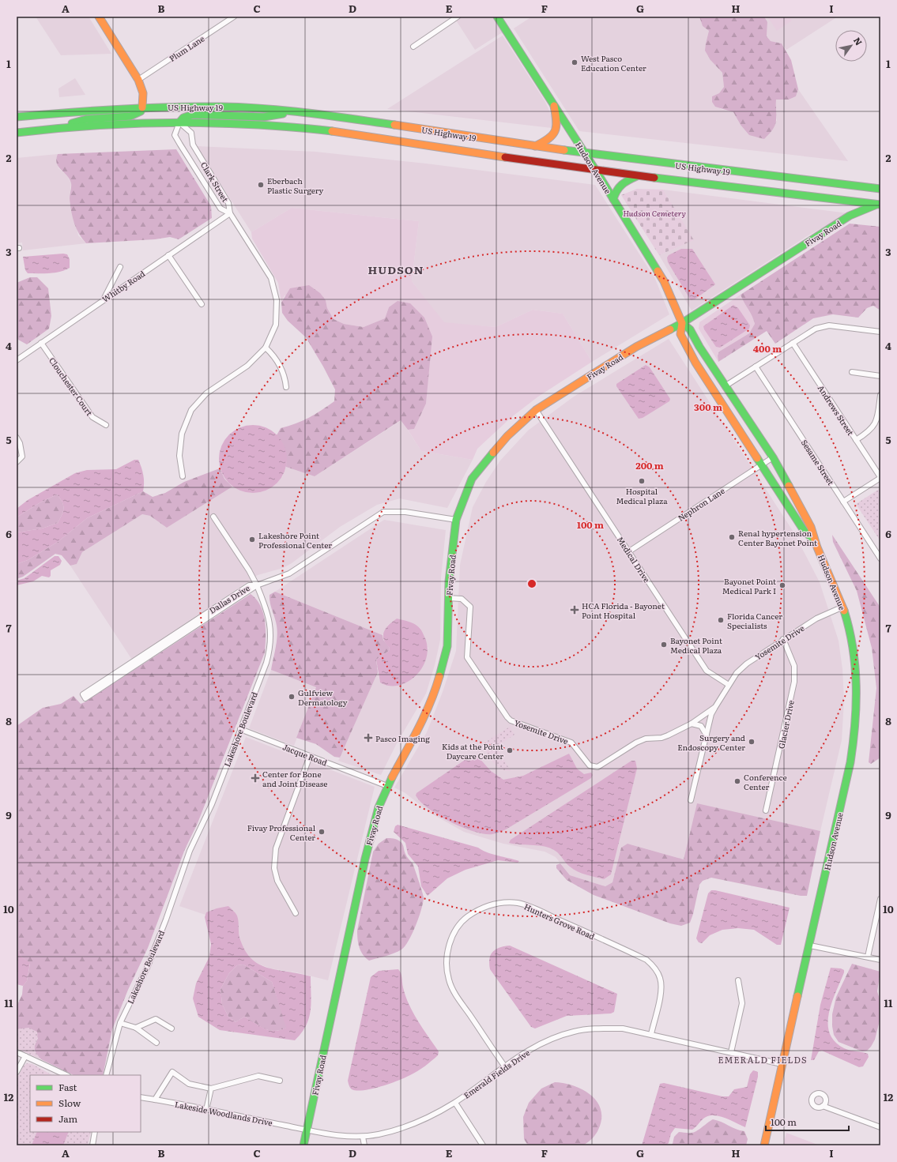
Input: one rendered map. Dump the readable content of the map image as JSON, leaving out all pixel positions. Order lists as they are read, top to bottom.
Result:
{
  "streets": {
    "main road": ["US Highway 19", "Hudson Avenue", "Fivay Road"],
    "street": [
      "Plum Lane",
      "Clark Street",
      "Whitby Road",
      "Clouchester Court",
      "Andrews Street",
      "Sesame Street",
      "Nephron Lane",
      "Medical Drive",
      "Dallas Drive",
      "Yosemite Drive",
      "Glacier Drive",
      "Lakeshore Boulevard",
      "Jacque Road",
      "Hunters Grove Road",
      "Emerald Fields Drive",
      "Lakeside Woodlands Drive"
    ]
  },
  "crossings": [
    ["US Highway 19", "Hudson Avenue"],
    ["US Highway 19", "Clark Street"],
    ["US Highway 19", "Fivay Road"],
    ["Hudson Avenue", "Fivay Road"],
    ["Hudson Avenue", "Nephron Lane"],
    ["Hudson Avenue", "Yosemite Drive"],
    ["Hudson Avenue", "Emerald Fields Drive"],
    ["Clark Street", "Whitby Road"],
    ["Fivay Road", "Medical Drive"],
    ["Fivay Road", "Yosemite Drive"],
    ["Fivay Road", "Jacque Road"],
    ["Fivay Road", "Emerald Fields Drive"],
    ["Fivay Road", "Lakeside Woodlands Drive"],
    ["Whitby Road", "Clouchester Court"],
    ["Nephron Lane", "Medical Drive"],
    ["Medical Drive", "Yosemite Drive"],
    ["Dallas Drive", "Lakeshore Boulevard"],
    ["Yosemite Drive", "Glacier Drive"],
    ["Lakeshore Boulevard", "Jacque Road"],
    ["Hunters Grove Road", "Emerald Fields Drive"],
    ["Emerald Fields Drive", "Lakeside Woodlands Drive"]
  ],
  "districts": ["HUDSON", "EMERALD FIELDS"],
  "parks": ["Hudson Cemetery"],
  "places": {
    "other": [
      "West Pasco Education Center",
      "Eberbach Plastic Surgery",
      "Hospital Medical plaza",
      "Renal hypertension Center Bayonet Point",
      "Lakeshore Point Professional Center",
      "Bayonet Point Medical Park I",
      "Florida Cancer Specialists",
      "Bayonet Point Medical Plaza",
      "Gulfview Dermatology",
      "Surgery and Endoscopy Center",
      "Kids at the Point Daycare Center",
      "Conference Center",
      "Fivay Professional Center"
    ],
    "health": ["HCA Florida - Bayonet Point Hospital", "Pasco Imaging", "Center for Bone and Joint Disease"]
  },
  "legend": ["Fast", "Slow", "Jam"],
  "scale_bar": "100 m",
  "north": "top right",
  "grid": {
    "columns": [
      "A",
      "B",
      "C",
      "D",
      "E",
      "F",
      "G",
      "H",
      "I"
    ],
    "rows": [
      "1",
      "2",
      "3",
      "4",
      "5",
      "6",
      "7",
      "8",
      "9",
      "10",
      "11",
      "12"
    ]
  },
  "rings": [
    "400 m",
    "300 m",
    "200 m",
    "100 m"
  ]
}
